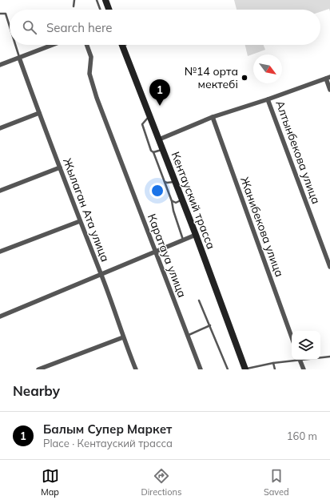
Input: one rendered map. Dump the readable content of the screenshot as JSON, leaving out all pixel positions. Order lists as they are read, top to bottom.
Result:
{
  "streets": {
    "main road": ["Кентауский трасса"],
    "street": [
      "Алтынбекова улица",
      "Жылаган Ата улица",
      "Жанибекова улица",
      "Каратауа улица"
    ]
  },
  "places": ["№14 орта мектебі"],
  "north": "bottom right",
  "page": {
    "search": "Search here",
    "pins": "1",
    "heading": "Nearby",
    "list": [
      {
        "mark": "1",
        "name": "Балым Супер Маркет",
        "note": "Place · Кентауский трасса",
        "value": "160 m"
      }
    ],
    "nav": ["Map", "Directions", "Saved"]
  }
}
